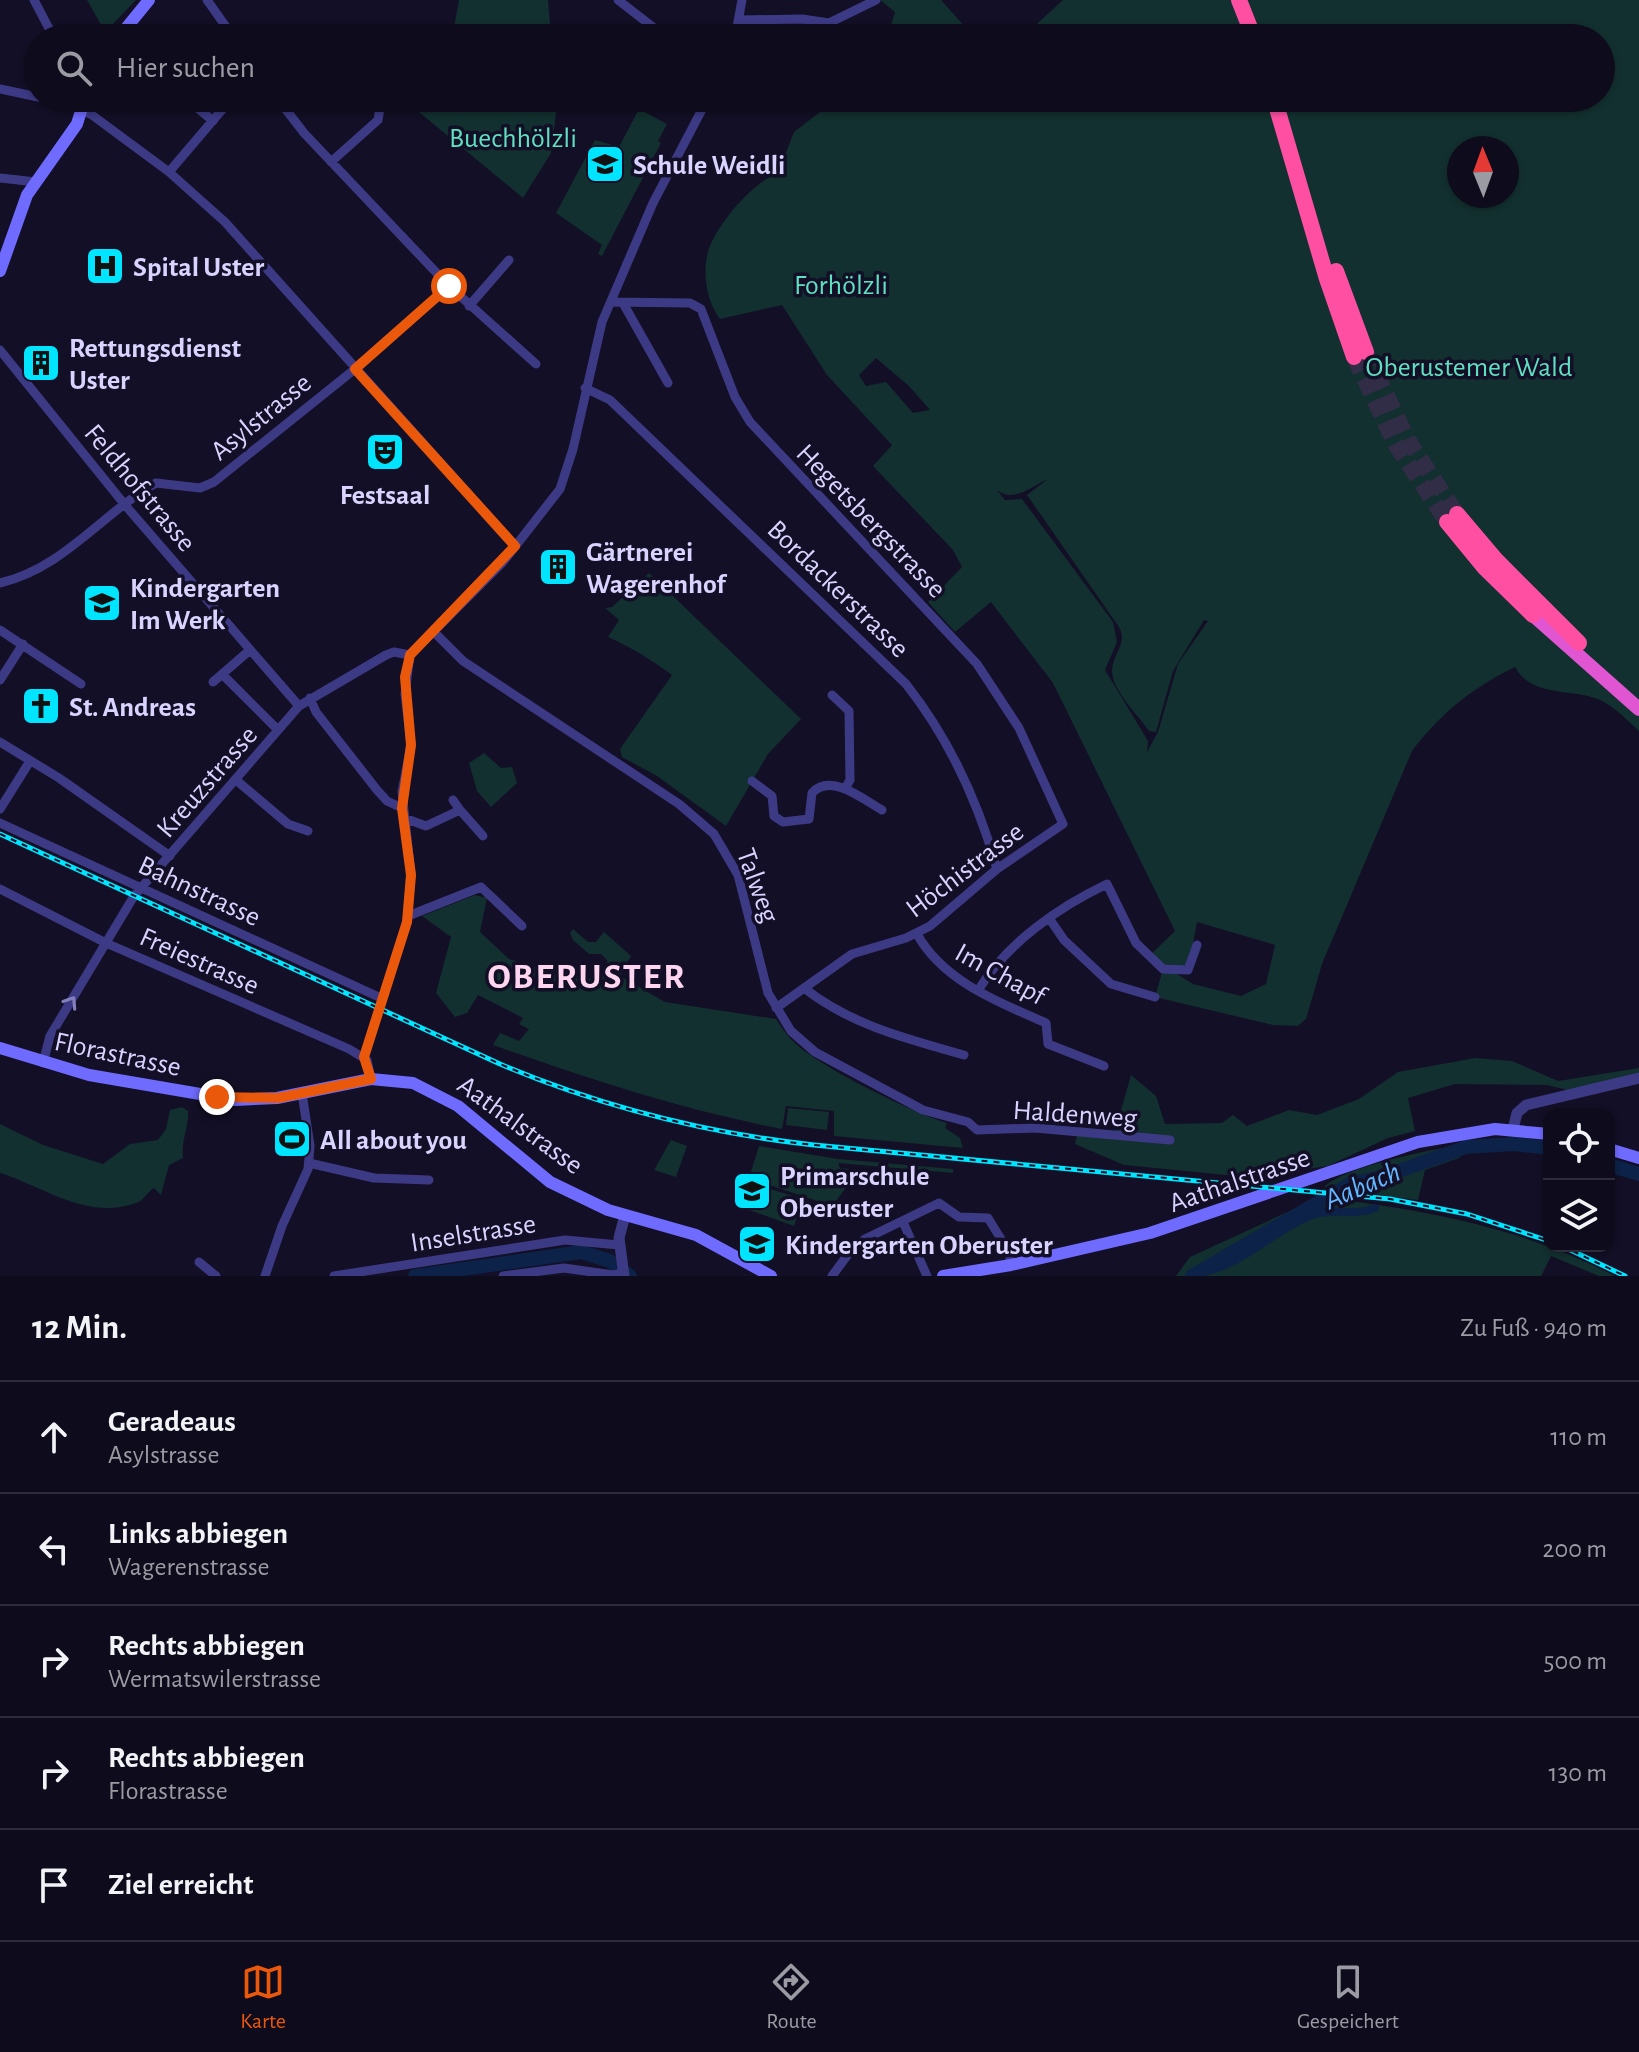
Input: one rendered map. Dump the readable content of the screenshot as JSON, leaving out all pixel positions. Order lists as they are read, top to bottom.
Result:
{
  "streets": {
    "main road": ["Florastrasse", "Aathalstrasse"],
    "street": [
      "Asylstrasse",
      "Feldhofstrasse",
      "Hegetsbergstrasse",
      "Bordackerstrasse",
      "Kreuzstrasse",
      "Höchistrasse",
      "Talweg",
      "Bahnstrasse",
      "Freiestrasse",
      "Im Chapf",
      "Haldenweg",
      "Inselstrasse"
    ]
  },
  "crossings": [
    ["Asylstrasse", "Feldhofstrasse"],
    ["Feldhofstrasse", "Kreuzstrasse"],
    ["Hegetsbergstrasse", "Höchistrasse"],
    ["Bordackerstrasse", "Höchistrasse"],
    ["Kreuzstrasse", "Bahnstrasse"],
    ["Kreuzstrasse", "Freiestrasse"],
    ["Kreuzstrasse", "Florastrasse"],
    ["Höchistrasse", "Talweg"],
    ["Höchistrasse", "Im Chapf"],
    ["Talweg", "Haldenweg"],
    ["Florastrasse", "Aathalstrasse"]
  ],
  "districts": ["OBERUSTER"],
  "water": ["Aabach"],
  "parks": ["Buechhölzli", "Forhölzli", "Oberustemer Wald"],
  "places": {
    "school or university": [
      "Schule Weidli",
      "Kindergarten Im Werk",
      "Primarschule Oberuster",
      "Kindergarten Oberuster"
    ],
    "hospital": ["Spital Uster"],
    "building": ["Rettungsdienst Uster", "Gärtnerei Wagerenhof"],
    "theatre": ["Festsaal"],
    "church": ["St. Andreas"],
    "sports": ["All about you"]
  },
  "north": "top",
  "page": {
    "search": "Hier suchen",
    "heading": ["12 Min.", "Zu Fuß · 940 m"],
    "list": [
      ["Geradeaus", "Asylstrasse", "110 m"],
      ["Links abbiegen", "Wagerenstrasse", "200 m"],
      ["Rechts abbiegen", "Wermatswilerstrasse", "500 m"],
      ["Rechts abbiegen", "Florastrasse", "130 m"],
      "Ziel erreicht"
    ],
    "nav": ["Karte", "Route", "Gespeichert"]
  }
}
